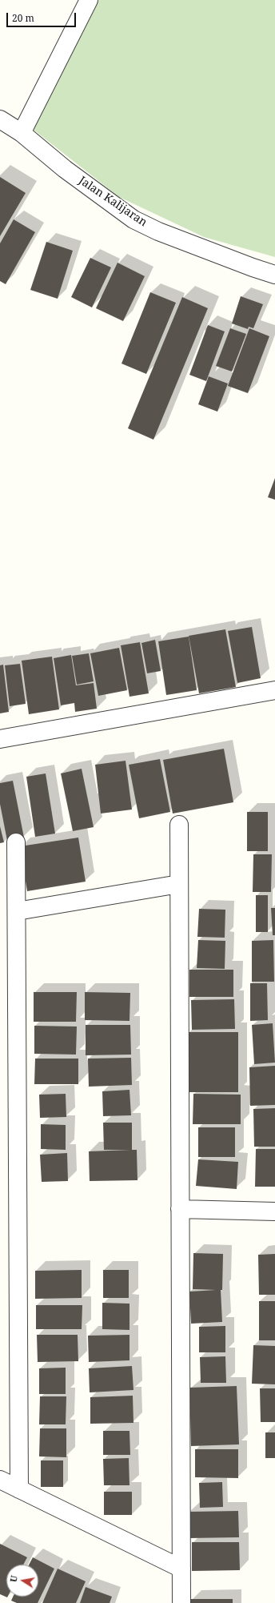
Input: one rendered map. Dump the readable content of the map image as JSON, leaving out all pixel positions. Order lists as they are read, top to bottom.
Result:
{
  "streets": {
    "street": ["Jalan Kalijaran"]
  },
  "scale_bar": "20 m",
  "north": "left"
}
